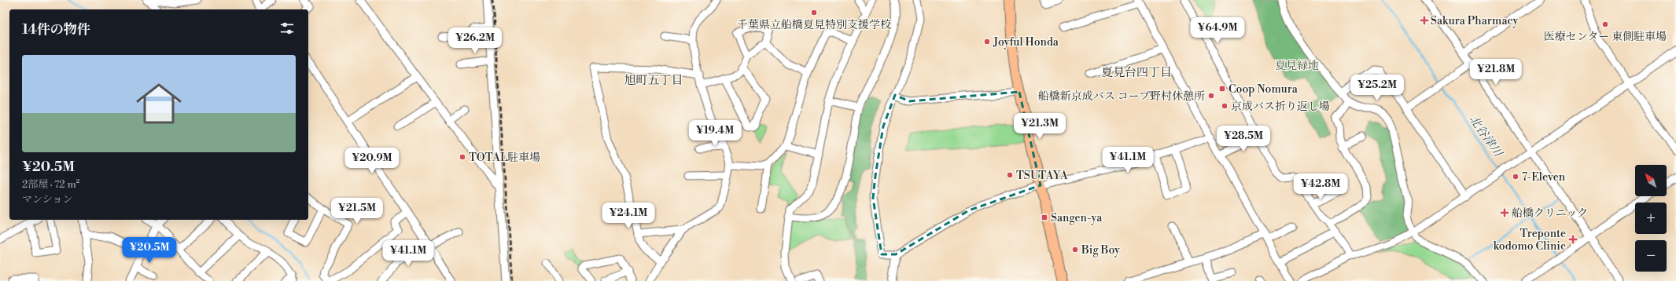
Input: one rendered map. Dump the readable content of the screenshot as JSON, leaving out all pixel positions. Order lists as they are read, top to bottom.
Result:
{
  "districts": ["夏見台四丁目", "旭町五丁目"],
  "water": ["北谷津川"],
  "parks": ["夏見緑地"],
  "places": {
    "other": [
      "千葉県立船橋夏見特別支援学校",
      "医療センター 東側駐車場",
      "Joyful Honda",
      "船橋新京成バス コープ野村休憩所",
      "京成バス折り返し場",
      "TOTAL駐車場",
      "TSUTAYA",
      "7-Eleven",
      "Big Boy"
    ],
    "health": ["Sakura Pharmacy", "船橋クリニック", "Treponte kodomo Clinic"],
    "transit": ["Coop Nomura", "Sangen-ya"]
  },
  "north": "top left",
  "page": {
    "heading": "14件の物件",
    "price": [
      "¥64.9M",
      "¥26.2M",
      "¥21.8M",
      "¥25.2M",
      "¥21.3M",
      "¥19.4M",
      "¥28.5M",
      "¥41.1M",
      "¥20.9M",
      "¥42.8M",
      "¥21.5M",
      "¥24.1M",
      "¥20.5M",
      "¥41.1M"
    ],
    "list": [
      {
        "name": "¥20.5M",
        "note": "2部屋 · 72 m² · マンション"
      }
    ],
    "map_buttons": ["+", "−"]
  }
}
